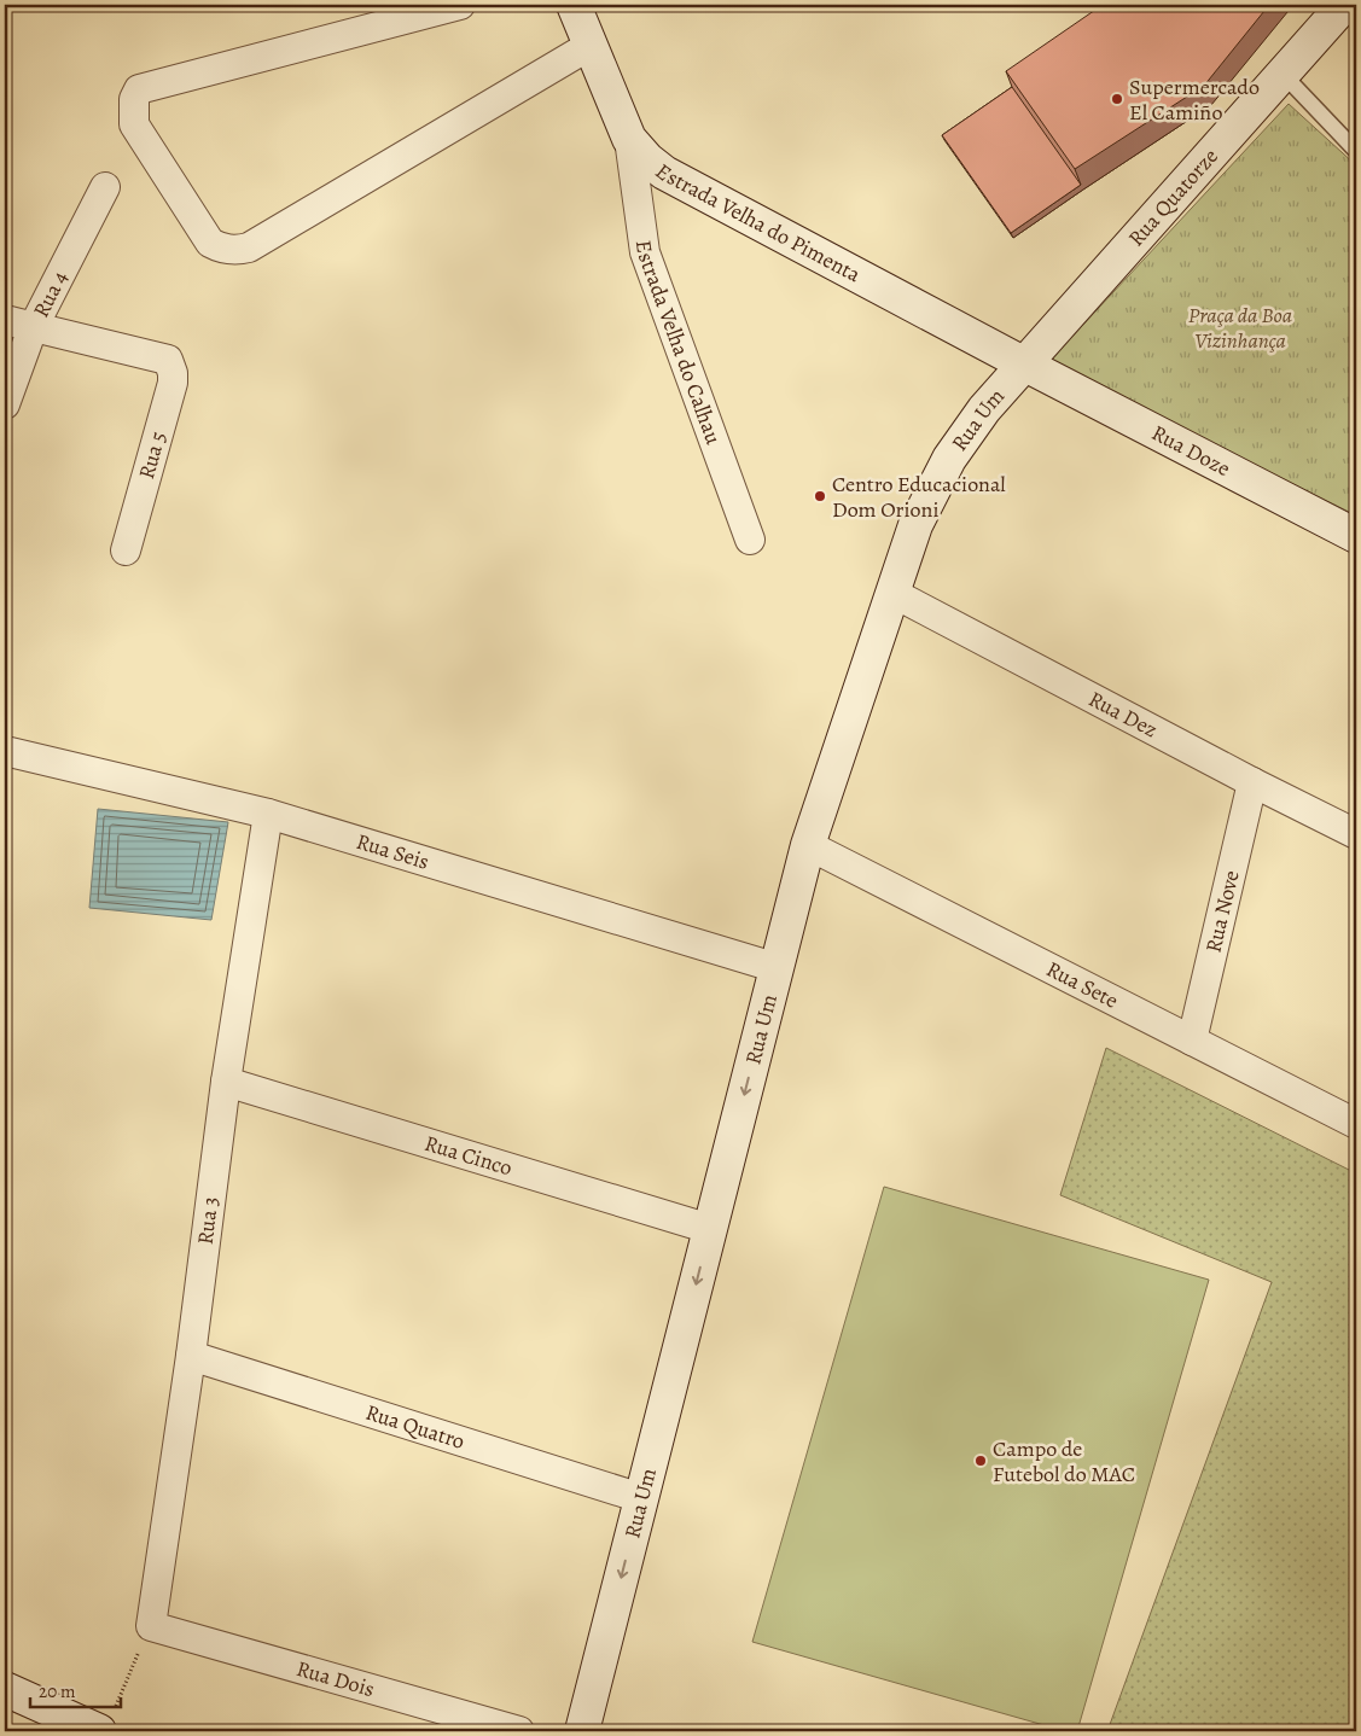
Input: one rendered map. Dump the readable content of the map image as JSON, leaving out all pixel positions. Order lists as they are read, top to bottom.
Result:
{
  "streets": {
    "street": [
      "Rua Quatorze",
      "Estrada Velha do Pimenta",
      "Rua 4",
      "Estrada Velha do Calhau",
      "Rua Um",
      "Rua Doze",
      "Rua 5",
      "Rua Dez",
      "Rua Seis",
      "Rua Nove",
      "Rua Sete",
      "Rua Cinco",
      "Rua 3",
      "Rua Quatro",
      "Rua Dois"
    ]
  },
  "crossings": [
    ["Rua Quatorze", "Estrada Velha do Pimenta"],
    ["Rua Quatorze", "Rua Um"],
    ["Rua Quatorze", "Rua Doze"],
    ["Estrada Velha do Pimenta", "Estrada Velha do Calhau"],
    ["Estrada Velha do Pimenta", "Rua Um"],
    ["Estrada Velha do Pimenta", "Rua Doze"],
    ["Rua 4", "Rua 5"],
    ["Rua Um", "Rua Doze"],
    ["Rua Um", "Rua Dez"],
    ["Rua Um", "Rua Seis"],
    ["Rua Um", "Rua Sete"],
    ["Rua Um", "Rua Cinco"],
    ["Rua Um", "Rua Quatro"],
    ["Rua Dez", "Rua Nove"],
    ["Rua Seis", "Rua 3"],
    ["Rua Nove", "Rua Sete"],
    ["Rua Cinco", "Rua 3"],
    ["Rua 3", "Rua Quatro"],
    ["Rua 3", "Rua Dois"]
  ],
  "one_way": ["Rua Um"],
  "parks": ["Praça da Boa Vizinhança"],
  "places": ["Supermercado El Camiño", "Centro Educacional Dom Orioni", "Campo de Futebol do MAC"],
  "scale_bar": "20 m"
}
